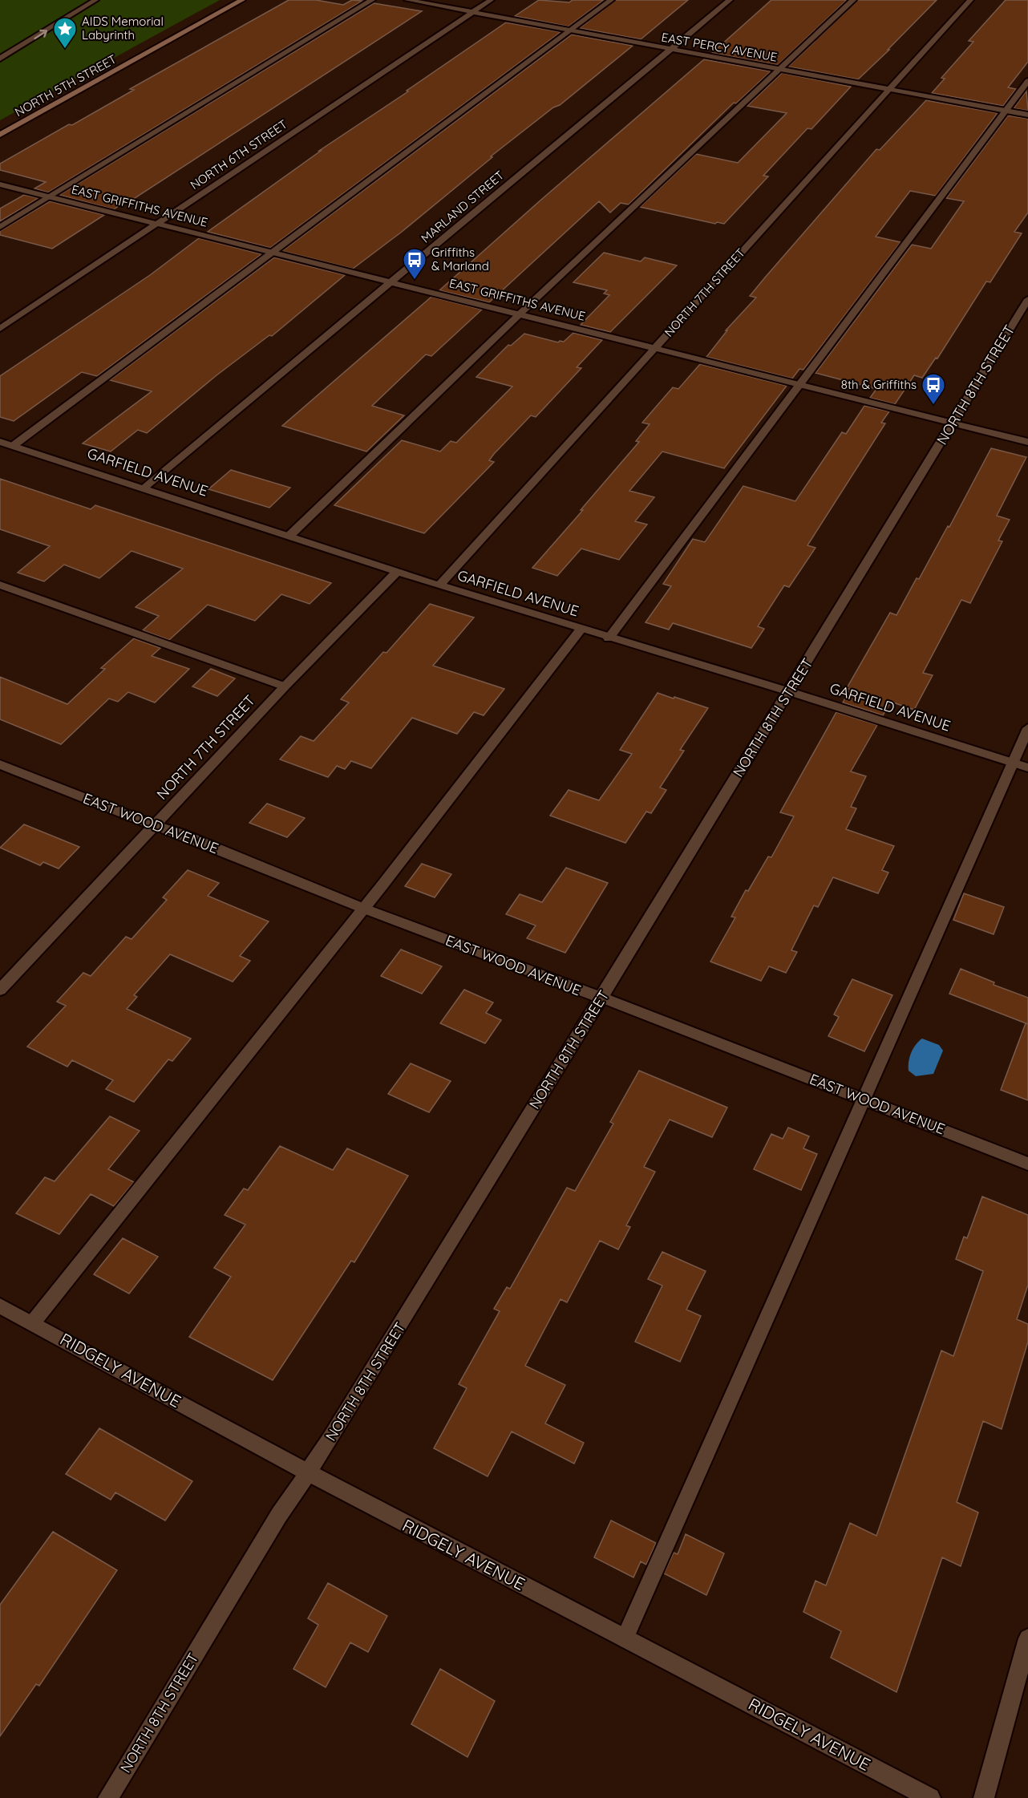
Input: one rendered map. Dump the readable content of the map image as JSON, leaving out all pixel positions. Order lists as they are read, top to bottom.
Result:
{
  "streets": {
    "main road": ["NORTH 5TH STREET"],
    "street": [
      "EAST PERCY AVENUE",
      "NORTH 6TH STREET",
      "EAST GRIFFITHS AVENUE",
      "MARLAND STREET",
      "NORTH 7TH STREET",
      "NORTH 8TH STREET",
      "GARFIELD AVENUE",
      "EAST WOOD AVENUE",
      "RIDGELY AVENUE"
    ]
  },
  "crossings": [
    ["EAST PERCY AVENUE", "NORTH 6TH STREET"],
    ["EAST PERCY AVENUE", "MARLAND STREET"],
    ["EAST PERCY AVENUE", "NORTH 7TH STREET"],
    ["NORTH 6TH STREET", "EAST GRIFFITHS AVENUE"],
    ["EAST GRIFFITHS AVENUE", "MARLAND STREET"],
    ["EAST GRIFFITHS AVENUE", "NORTH 7TH STREET"],
    ["EAST GRIFFITHS AVENUE", "NORTH 8TH STREET"],
    ["MARLAND STREET", "GARFIELD AVENUE"],
    ["NORTH 7TH STREET", "GARFIELD AVENUE"],
    ["NORTH 7TH STREET", "EAST WOOD AVENUE"],
    ["NORTH 8TH STREET", "GARFIELD AVENUE"],
    ["NORTH 8TH STREET", "EAST WOOD AVENUE"],
    ["NORTH 8TH STREET", "RIDGELY AVENUE"]
  ],
  "places": {
    "place": ["AIDS Memorial Labyrinth"],
    "bus stop": ["Griffiths & Marland", "8th & Griffiths"]
  }
}
